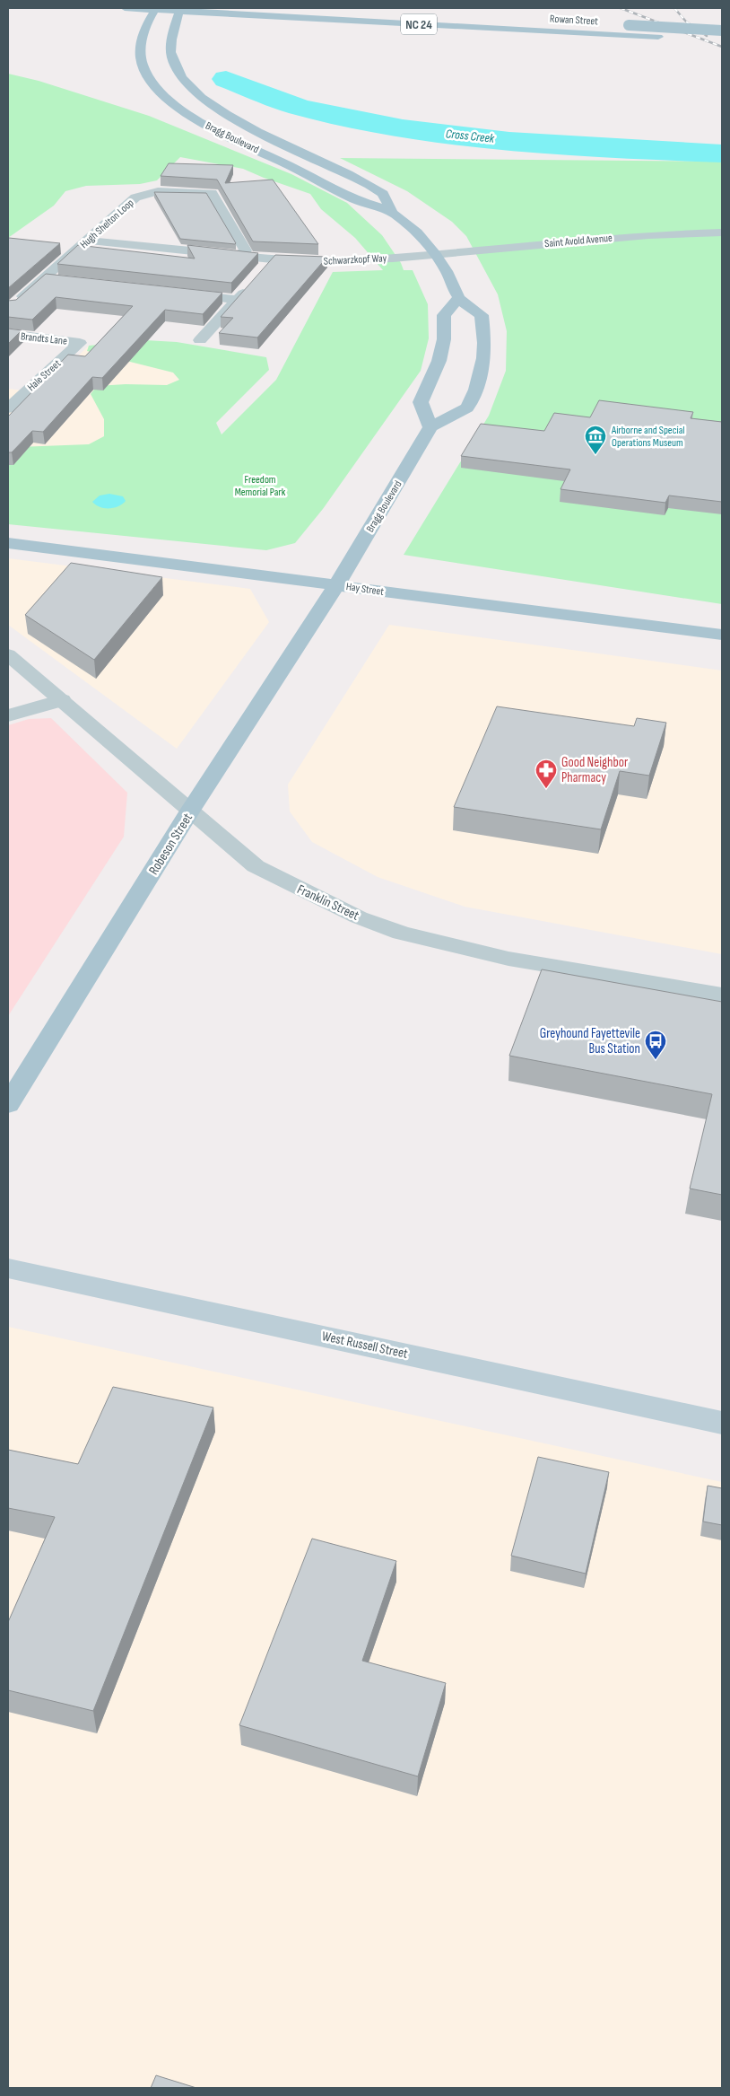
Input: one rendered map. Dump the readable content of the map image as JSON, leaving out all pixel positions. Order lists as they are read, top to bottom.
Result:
{
  "streets": {
    "main road": [
      "Rowan Street",
      "NC 24",
      "Bragg Boulevard",
      "Hay Street",
      "Robeson Street",
      "West Russell Street"
    ],
    "street": [
      "Hugh Shelton Loop",
      "Saint Avold Avenue",
      "Schwarzkopf Way",
      "Brandts Lane",
      "Hale Street",
      "Franklin Street"
    ]
  },
  "crossings": [
    ["Rowan Street", "NC 24"],
    ["Rowan Street", "Bragg Boulevard"],
    ["NC 24", "Bragg Boulevard"],
    ["Bragg Boulevard", "Saint Avold Avenue"],
    ["Bragg Boulevard", "Schwarzkopf Way"],
    ["Bragg Boulevard", "Hay Street"],
    ["Bragg Boulevard", "Robeson Street"],
    ["Hugh Shelton Loop", "Schwarzkopf Way"],
    ["Saint Avold Avenue", "Schwarzkopf Way"],
    ["Brandts Lane", "Hale Street"],
    ["Hay Street", "Robeson Street"],
    ["Robeson Street", "Franklin Street"]
  ],
  "water": ["Cross Creek"],
  "parks": ["Freedom Memorial Park"],
  "places": {
    "museum": ["Airborne and Special Operations Museum"],
    "pharmacy": ["Good Neighbor Pharmacy"],
    "bus stop": ["Greyhound Fayettevile Bus Station"]
  }
}
